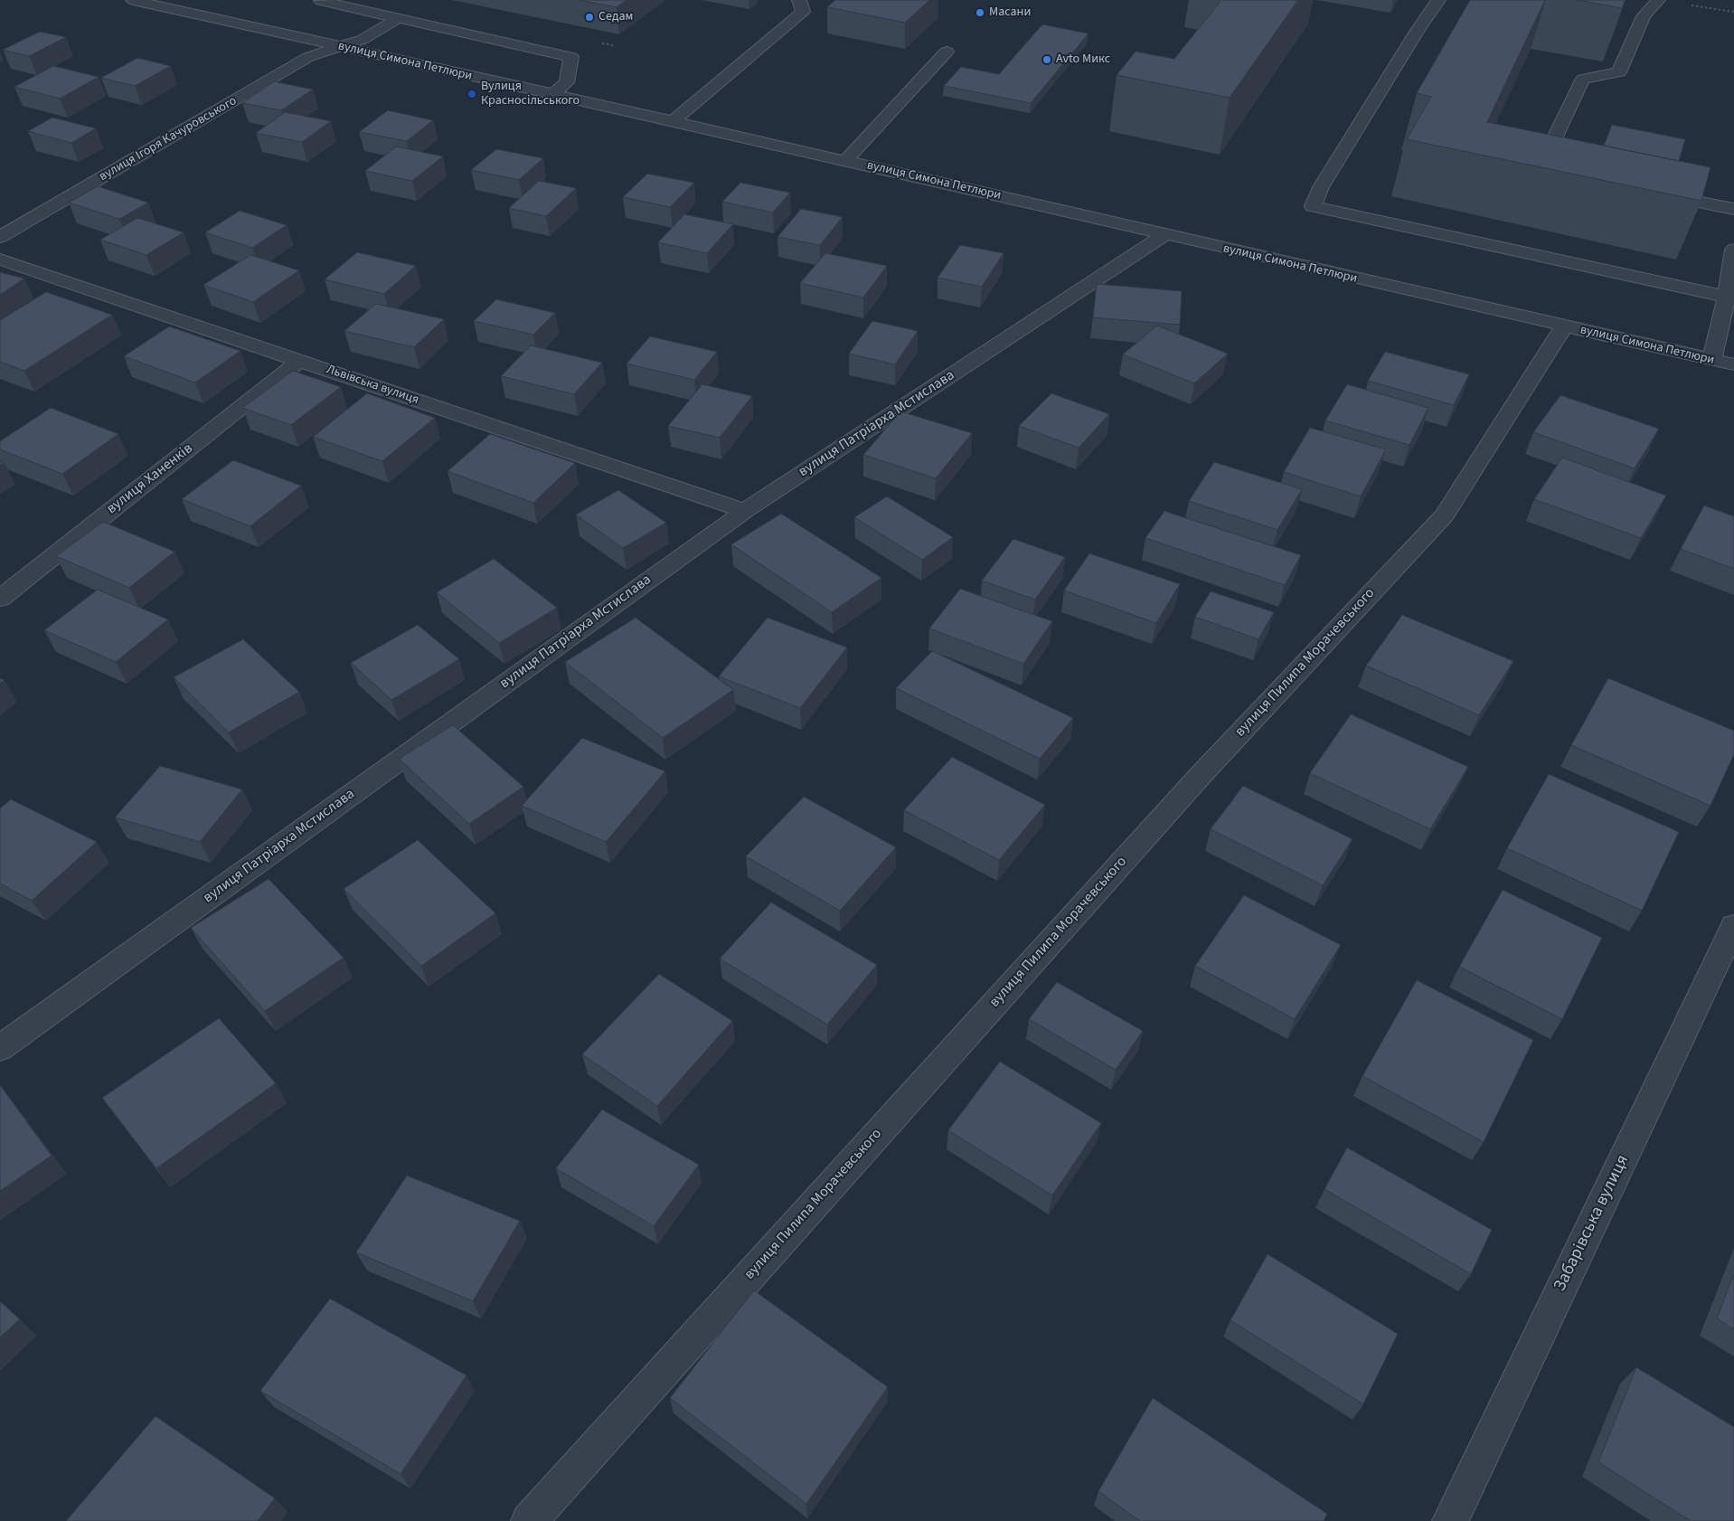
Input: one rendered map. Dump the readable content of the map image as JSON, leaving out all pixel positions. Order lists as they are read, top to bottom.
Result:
{
  "streets": {
    "street": [
      "вулиця Симона Петлюри",
      "вулиця Ігоря Качуровського",
      "Львівська вулиця",
      "вулиця Патріарха Мстислава",
      "вулиця Ханенків",
      "вулиця Пилипа Морачевського",
      "Забарівська вулиця"
    ]
  },
  "crossings": [
    ["вулиця Симона Петлюри", "вулиця Ігоря Качуровського"],
    ["вулиця Симона Петлюри", "вулиця Патріарха Мстислава"],
    ["вулиця Симона Петлюри", "вулиця Пилипа Морачевського"],
    ["Львівська вулиця", "вулиця Патріарха Мстислава"],
    ["Львівська вулиця", "вулиця Ханенків"]
  ],
  "places": [
    "Масани",
    "Седам",
    "Avto Микс",
    "Вулиця Красносільського"
  ]
}
